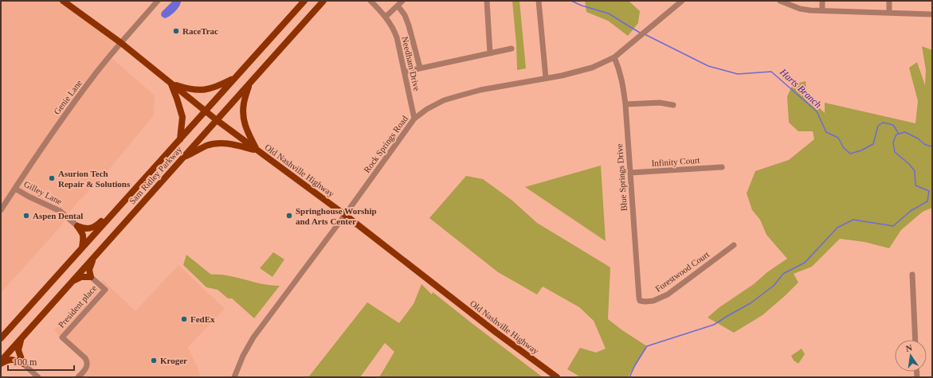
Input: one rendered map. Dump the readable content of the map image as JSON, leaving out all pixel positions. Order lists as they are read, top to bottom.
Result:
{
  "streets": {
    "main road": ["Old Nashville Highway", "Sam Ridley Parkway"],
    "street": [
      "Needham Drive",
      "Genie Lane",
      "Rock Springs Road",
      "Infinity Court",
      "Blue Springs Drive",
      "Gilley Lane",
      "Forestwood Court",
      "President place"
    ]
  },
  "crossings": [
    ["Needham Drive", "Rock Springs Road"],
    ["Genie Lane", "Old Nashville Highway"],
    ["Genie Lane", "Gilley Lane"],
    ["Rock Springs Road", "Old Nashville Highway"],
    ["Rock Springs Road", "Blue Springs Drive"],
    ["Infinity Court", "Blue Springs Drive"],
    ["Old Nashville Highway", "Sam Ridley Parkway"],
    ["Blue Springs Drive", "Forestwood Court"]
  ],
  "water": ["Harts Branch"],
  "places": [
    "RaceTrac",
    "Asurion Tech Repair & Solutions",
    "Aspen Dental",
    "Springhouse Worship and Arts Center",
    "FedEx",
    "Kroger"
  ],
  "scale_bar": "100 m",
  "north": "top"
}
